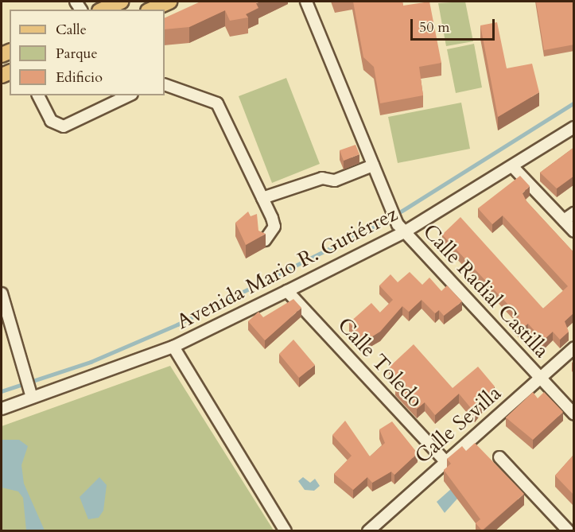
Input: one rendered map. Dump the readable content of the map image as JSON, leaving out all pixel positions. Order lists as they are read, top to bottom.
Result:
{
  "streets": {
    "street": [
      "Avenida Mario R. Gutiérrez",
      "Calle Radial Castilla",
      "Calle Toledo",
      "Calle Sevilla"
    ]
  },
  "crossings": [
    ["Avenida Mario R. Gutiérrez", "Calle Radial Castilla"],
    ["Avenida Mario R. Gutiérrez", "Calle Toledo"],
    ["Calle Radial Castilla", "Calle Sevilla"],
    ["Calle Toledo", "Calle Sevilla"]
  ],
  "legend": ["Calle", "Parque", "Edificio"],
  "scale_bar": "50 m"
}
